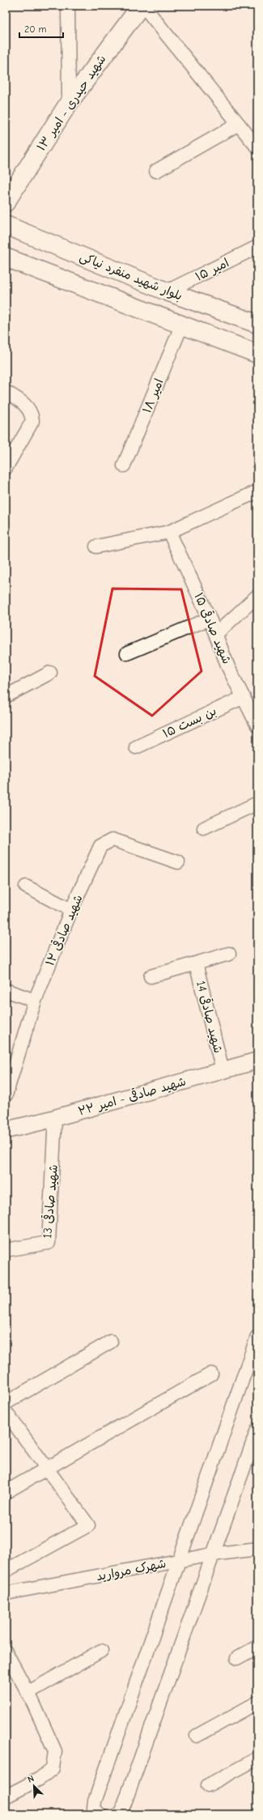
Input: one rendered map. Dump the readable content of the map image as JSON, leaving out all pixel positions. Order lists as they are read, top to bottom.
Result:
{
  "streets": {
    "main road": ["شهید حیدری - امیر ۱۳", "بلوار شهید منفرد نیاکی"],
    "street": [
      "امیر ۱۵",
      "امیر ۱۸",
      "شهید صادقی ۱۵",
      "بن بست ۱۵",
      "شهید صادقی ۱۲",
      "شهید صادقی 14",
      "شهید صادقی - امیر ۲۲",
      "شهید صادقی 13",
      "شهرک مروارید"
    ]
  },
  "crossings": [
    ["امیر ۱۵", "بلوار شهید منفرد نیاکی"],
    ["شهید صادقی ۱۵", "بن بست ۱۵"],
    ["شهید صادقی 14", "شهید صادقی - امیر ۲۲"],
    ["شهید صادقی - امیر ۲۲", "شهید صادقی 13"]
  ],
  "scale_bar": "20 m",
  "north": "top left"
}
